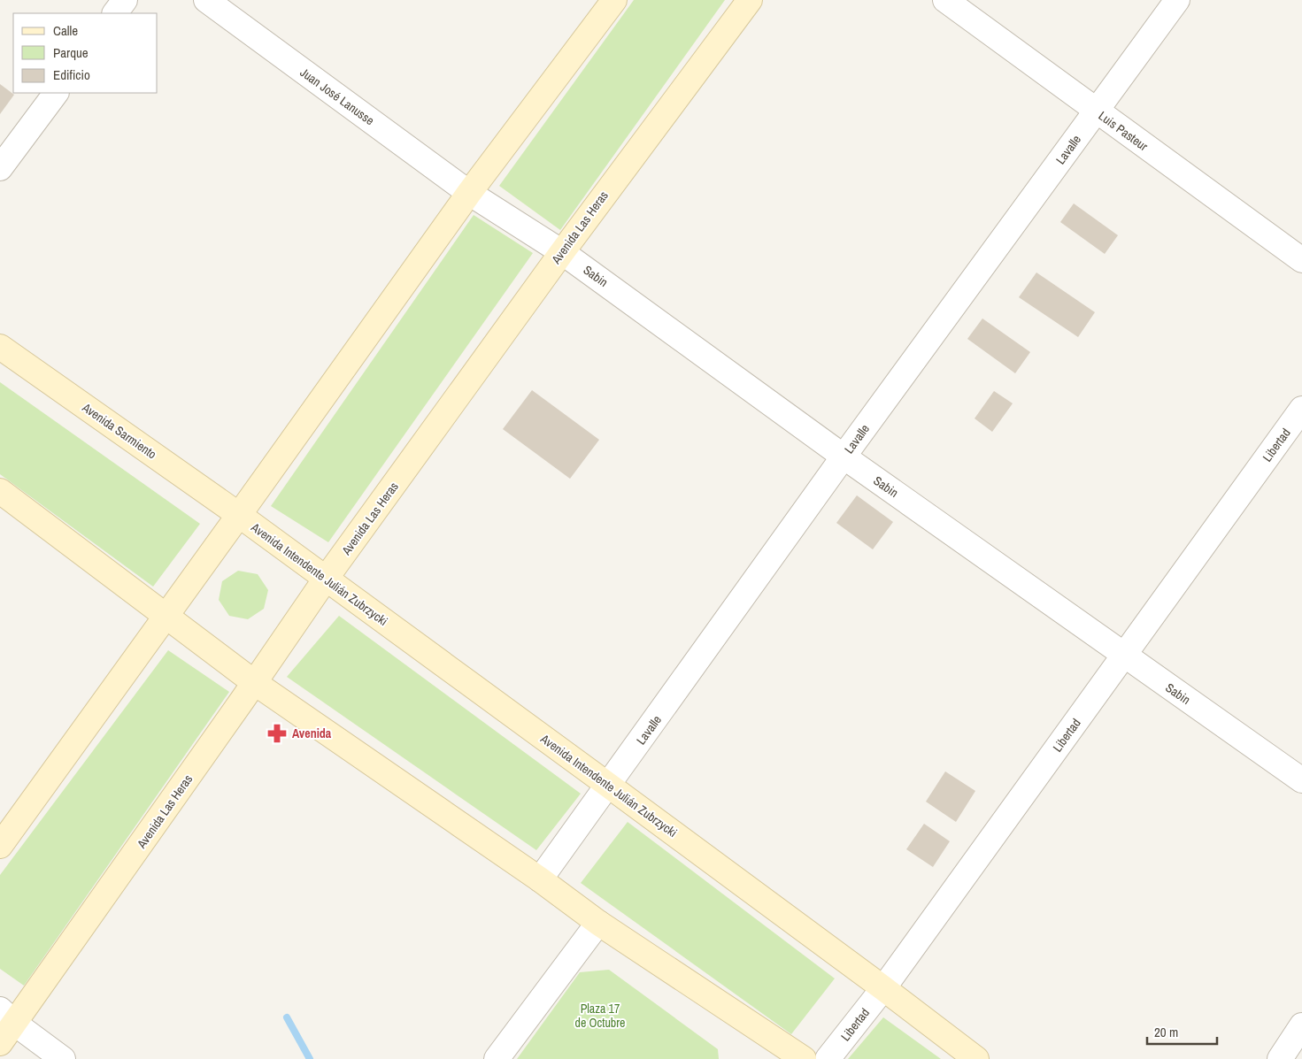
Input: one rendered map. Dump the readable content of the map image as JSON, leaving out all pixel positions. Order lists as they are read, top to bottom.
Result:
{
  "streets": {
    "main road": ["Avenida Las Heras", "Avenida Sarmiento", "Avenida Intendente Julián Zubrzycki"],
    "street": [
      "Juan José Lanusse",
      "Luis Pasteur",
      "Lavalle",
      "Sabin",
      "Libertad"
    ]
  },
  "crossings": [
    ["Juan José Lanusse", "Sabin"],
    ["Luis Pasteur", "Lavalle"],
    ["Lavalle", "Sabin"],
    ["Lavalle", "Avenida Intendente Julián Zubrzycki"],
    ["Avenida Las Heras", "Sabin"],
    ["Avenida Las Heras", "Avenida Intendente Julián Zubrzycki"],
    ["Sabin", "Libertad"],
    ["Avenida Sarmiento", "Avenida Intendente Julián Zubrzycki"],
    ["Libertad", "Avenida Intendente Julián Zubrzycki"]
  ],
  "parks": ["Plaza 17 de Octubre"],
  "places": {
    "pharmacy": ["Avenida"]
  },
  "legend": ["Calle", "Parque", "Edificio"],
  "scale_bar": "20 m"
}
